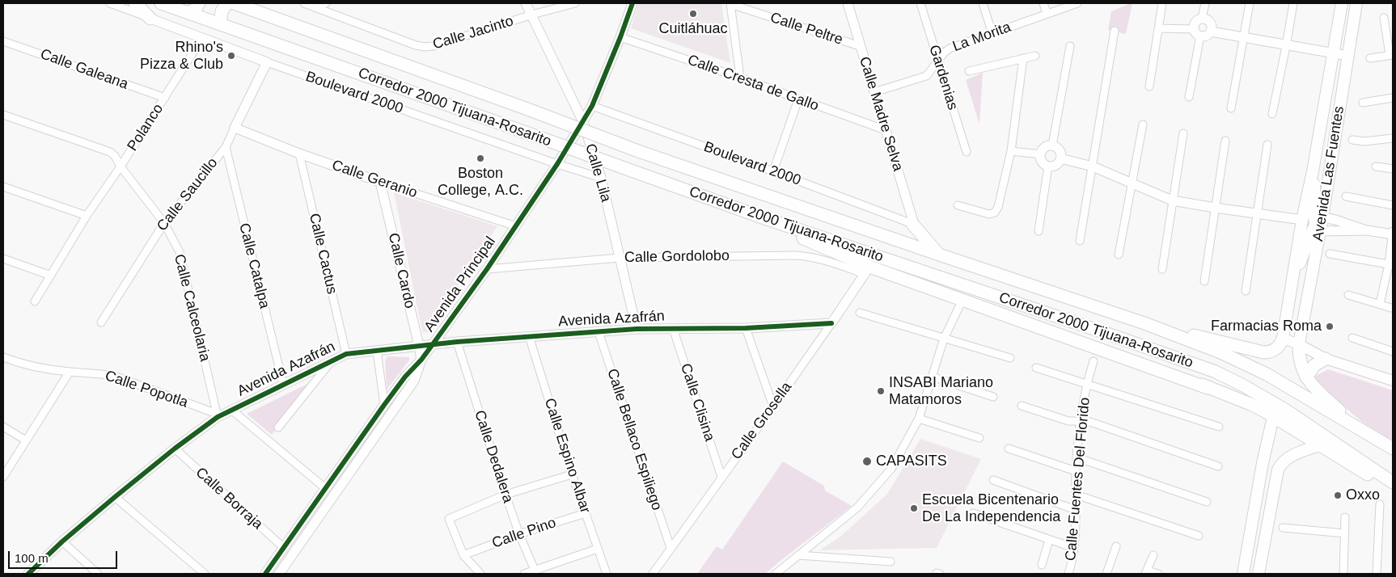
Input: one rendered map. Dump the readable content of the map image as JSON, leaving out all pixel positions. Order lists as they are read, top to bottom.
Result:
{
  "streets": {
    "highway": ["Corredor 2000 Tijuana-Rosarito"],
    "main road": ["Avenida Las Fuentes"],
    "street": [
      "Calle Peltre",
      "Calle Jacinto",
      "La Morita",
      "Calle Galeana",
      "Gardenias",
      "Calle Cresta de Gallo",
      "Boulevard 2000",
      "Calle Madre Selva",
      "Polanco",
      "Calle Lila",
      "Calle Geranio",
      "Calle Saucillo",
      "Calle Cactus",
      "Calle Gordolobo",
      "Calle Catalpa",
      "Calle Cardo",
      "Avenida Principal",
      "Calle Calceolaria",
      "Avenida Azafrán",
      "Calle Popotla",
      "Calle Clisina",
      "Calle Grosella",
      "Calle Bellaco Espiliego",
      "Calle Espino Albar",
      "Calle Dedalera",
      "Calle Fuentes Del Florido",
      "Calle Borraja",
      "Calle Pino"
    ]
  },
  "crossings": [
    ["Calle Peltre", "Calle Madre Selva"],
    ["Calle Jacinto", "Calle Lila"],
    ["La Morita", "Gardenias"],
    ["La Morita", "Calle Madre Selva"],
    ["Calle Galeana", "Polanco"],
    ["Calle Cresta de Gallo", "Calle Madre Selva"],
    ["Calle Cresta de Gallo", "Avenida Principal"],
    ["Boulevard 2000", "Calle Madre Selva"],
    ["Boulevard 2000", "Polanco"],
    ["Boulevard 2000", "Calle Lila"],
    ["Boulevard 2000", "Calle Saucillo"],
    ["Boulevard 2000", "Avenida Principal"],
    ["Polanco", "Calle Calceolaria"],
    ["Calle Lila", "Calle Gordolobo"],
    ["Calle Lila", "Avenida Principal"],
    ["Calle Lila", "Avenida Azafrán"],
    ["Calle Geranio", "Calle Saucillo"],
    ["Calle Geranio", "Calle Cactus"],
    ["Calle Geranio", "Calle Cardo"],
    ["Calle Geranio", "Avenida Principal"],
    ["Calle Saucillo", "Calle Catalpa"],
    ["Calle Saucillo", "Calle Calceolaria"],
    ["Calle Cactus", "Avenida Azafrán"],
    ["Calle Gordolobo", "Avenida Principal"],
    ["Calle Gordolobo", "Calle Grosella"],
    ["Calle Catalpa", "Avenida Azafrán"],
    ["Calle Cardo", "Avenida Principal"],
    ["Calle Cardo", "Avenida Azafrán"],
    ["Avenida Principal", "Avenida Azafrán"],
    ["Avenida Principal", "Calle Borraja"],
    ["Calle Calceolaria", "Avenida Azafrán"],
    ["Calle Calceolaria", "Calle Popotla"],
    ["Avenida Azafrán", "Calle Popotla"],
    ["Avenida Azafrán", "Calle Clisina"],
    ["Avenida Azafrán", "Calle Grosella"],
    ["Avenida Azafrán", "Calle Bellaco Espiliego"],
    ["Avenida Azafrán", "Calle Espino Albar"],
    ["Avenida Azafrán", "Calle Dedalera"],
    ["Avenida Azafrán", "Calle Borraja"],
    ["Calle Clisina", "Calle Grosella"],
    ["Calle Grosella", "Calle Bellaco Espiliego"],
    ["Calle Espino Albar", "Calle Pino"],
    ["Calle Dedalera", "Calle Pino"]
  ],
  "places": [
    "Cuitláhuac",
    "Rhino's Pizza & Club",
    "Boston College, A.C.",
    "Farmacias Roma",
    "INSABI Mariano Matamoros",
    "CAPASITS",
    "Oxxo",
    "Escuela Bicentenario De La Independencia"
  ],
  "scale_bar": "100 m"
}
